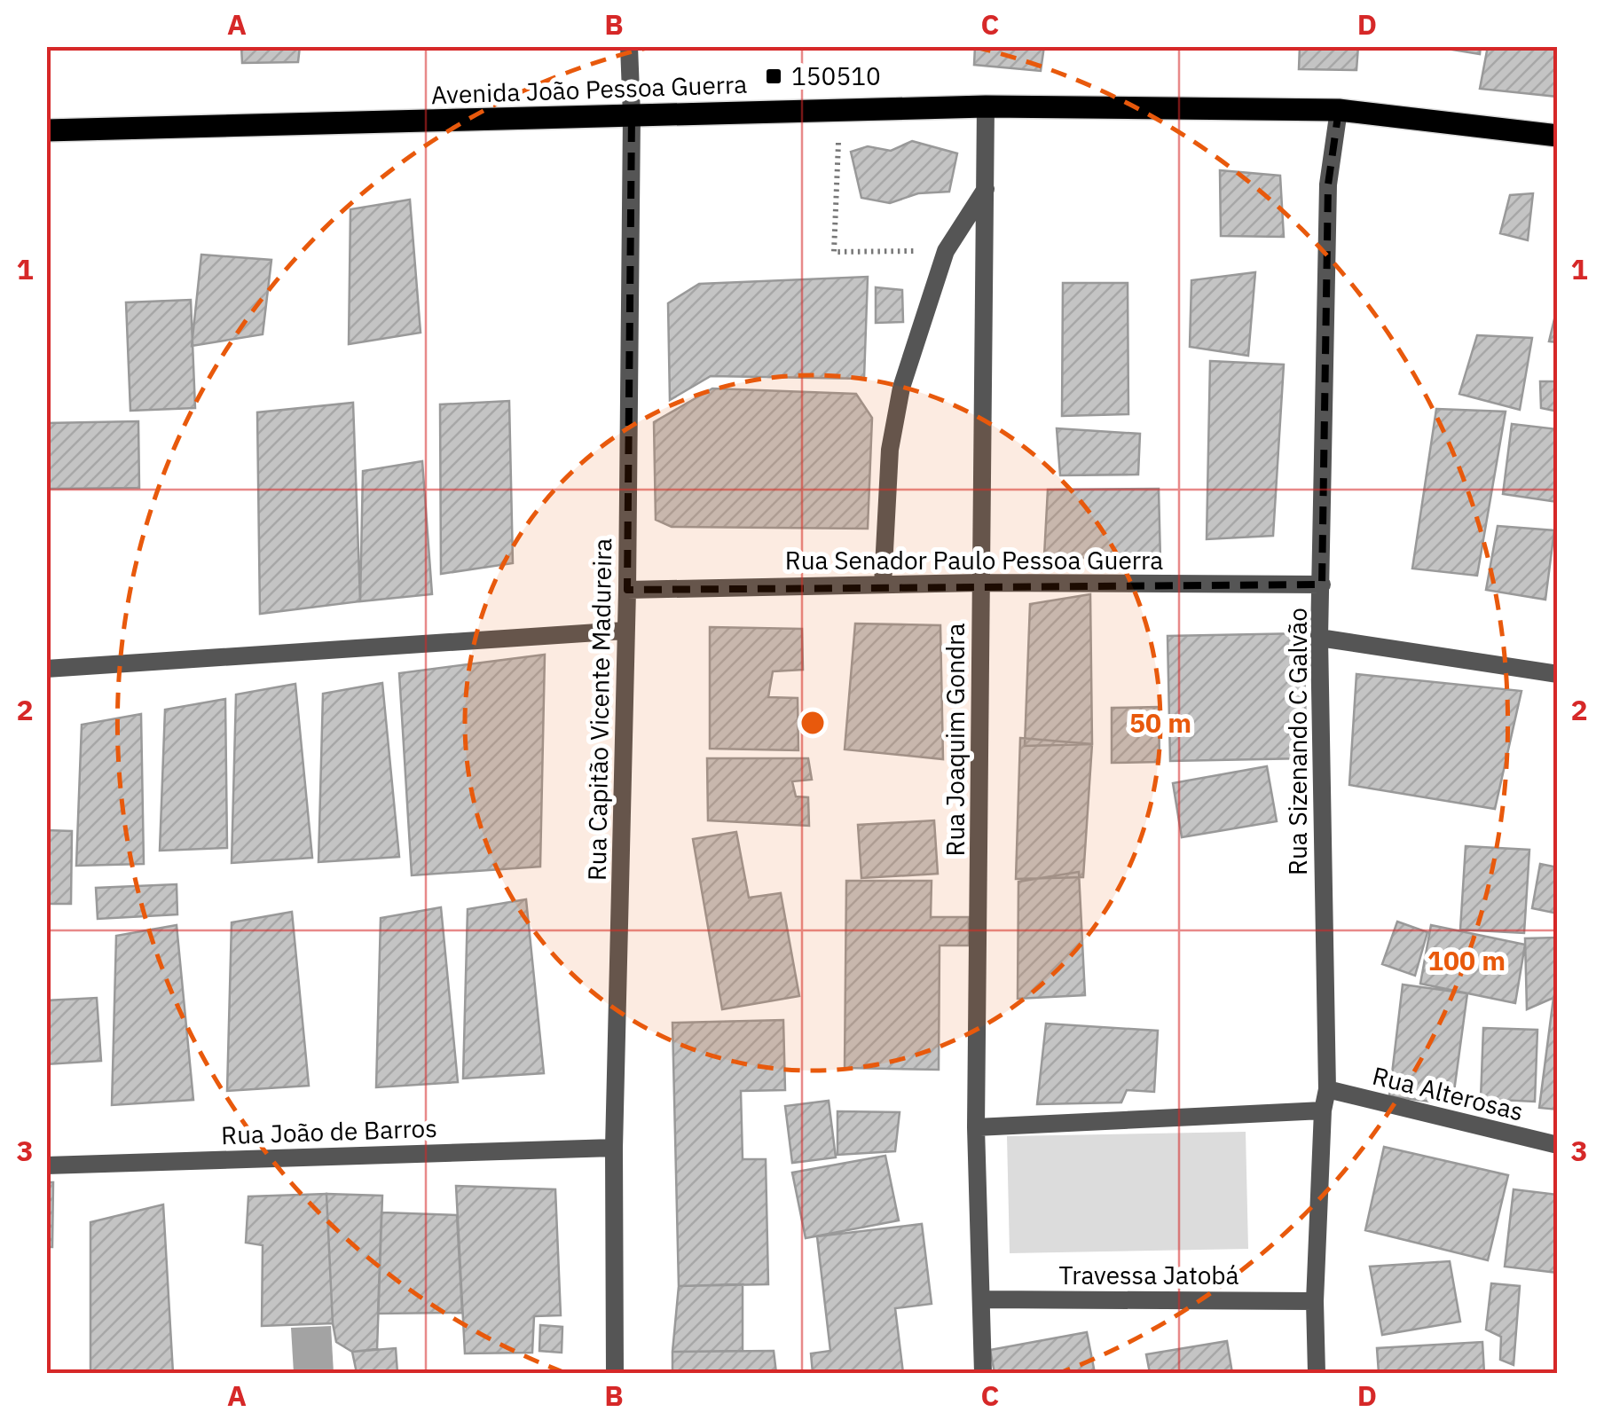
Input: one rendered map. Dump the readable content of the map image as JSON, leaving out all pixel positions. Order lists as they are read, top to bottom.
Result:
{
  "streets": {
    "main road": ["Avenida João Pessoa Guerra"],
    "street": [
      "Rua Senador Paulo Pessoa Guerra",
      "Rua Capitão Vicente Madureira",
      "Rua Joaquim Gondra",
      "Rua Sizenando C Galvão",
      "Rua Alterosas",
      "Rua João de Barros",
      "Travessa Jatobá"
    ]
  },
  "crossings": [
    ["Avenida João Pessoa Guerra", "Rua Capitão Vicente Madureira"],
    ["Avenida João Pessoa Guerra", "Rua Joaquim Gondra"],
    ["Avenida João Pessoa Guerra", "Rua Sizenando C Galvão"],
    ["Rua Senador Paulo Pessoa Guerra", "Rua Capitão Vicente Madureira"],
    ["Rua Senador Paulo Pessoa Guerra", "Rua Joaquim Gondra"],
    ["Rua Senador Paulo Pessoa Guerra", "Rua Sizenando C Galvão"],
    ["Rua Capitão Vicente Madureira", "Rua João de Barros"],
    ["Rua Joaquim Gondra", "Travessa Jatobá"],
    ["Rua Sizenando C Galvão", "Rua Alterosas"],
    ["Rua Sizenando C Galvão", "Travessa Jatobá"]
  ],
  "places": {
    "transit": ["150510"]
  },
  "grid": {
    "columns": [
      "A",
      "B",
      "C",
      "D"
    ],
    "rows": ["1", "2", "3"]
  },
  "rings": ["50 m", "100 m"]
}
